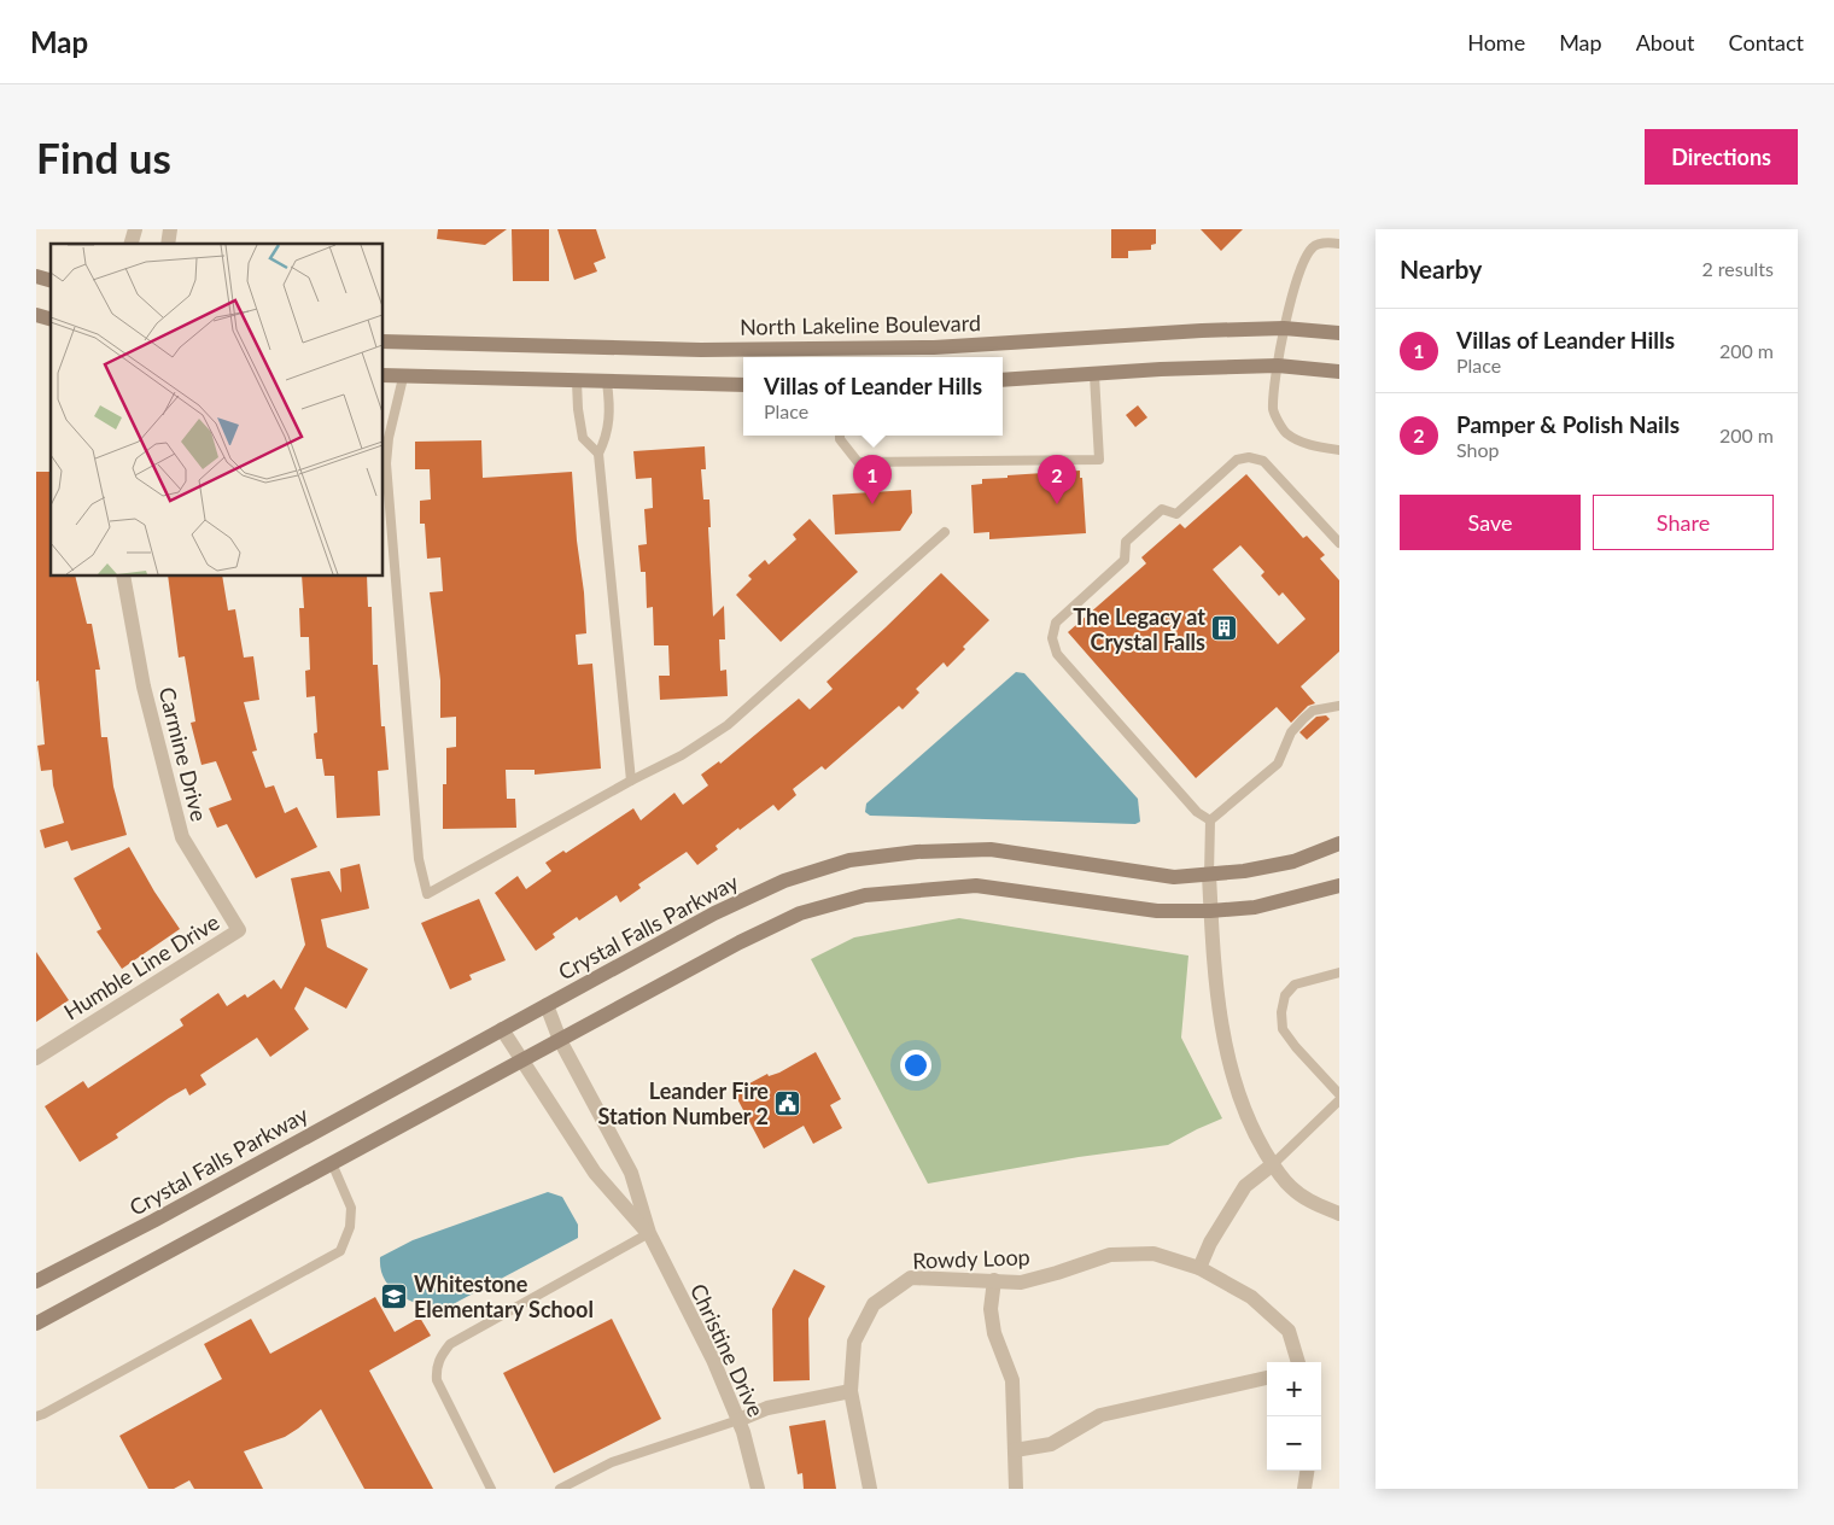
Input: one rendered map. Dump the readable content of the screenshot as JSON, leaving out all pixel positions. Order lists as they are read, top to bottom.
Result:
{
  "streets": {
    "street": [
      "North Lakeline Boulevard",
      "Carmine Drive",
      "Crystal Falls Parkway",
      "Humble Line Drive",
      "Rowdy Loop",
      "Christine Drive"
    ]
  },
  "crossings": [
    ["Carmine Drive", "Humble Line Drive"],
    ["Crystal Falls Parkway", "Christine Drive"]
  ],
  "places": {
    "building": ["The Legacy at Crystal Falls"],
    "public building": ["Leander Fire Station Number 2"],
    "school or university": ["Whitestone Elementary School"]
  },
  "page": {
    "header": "Map",
    "nav": [
      "Home",
      "Map",
      "About",
      "Contact"
    ],
    "buttons": [
      "Directions",
      ["Save", "Share"]
    ],
    "title": "Find us",
    "heading": ["Nearby", "2 results"],
    "list": [
      {
        "mark": "1",
        "name": "Villas of Leander Hills",
        "note": "Place",
        "value": "200 m"
      },
      {
        "mark": "2",
        "name": "Pamper & Polish Nails",
        "note": "Shop",
        "value": "200 m"
      }
    ],
    "popup": ["Villas of Leander Hills", "Place"],
    "pins": ["1", "2"],
    "map_buttons": ["+", "−"]
  }
}
